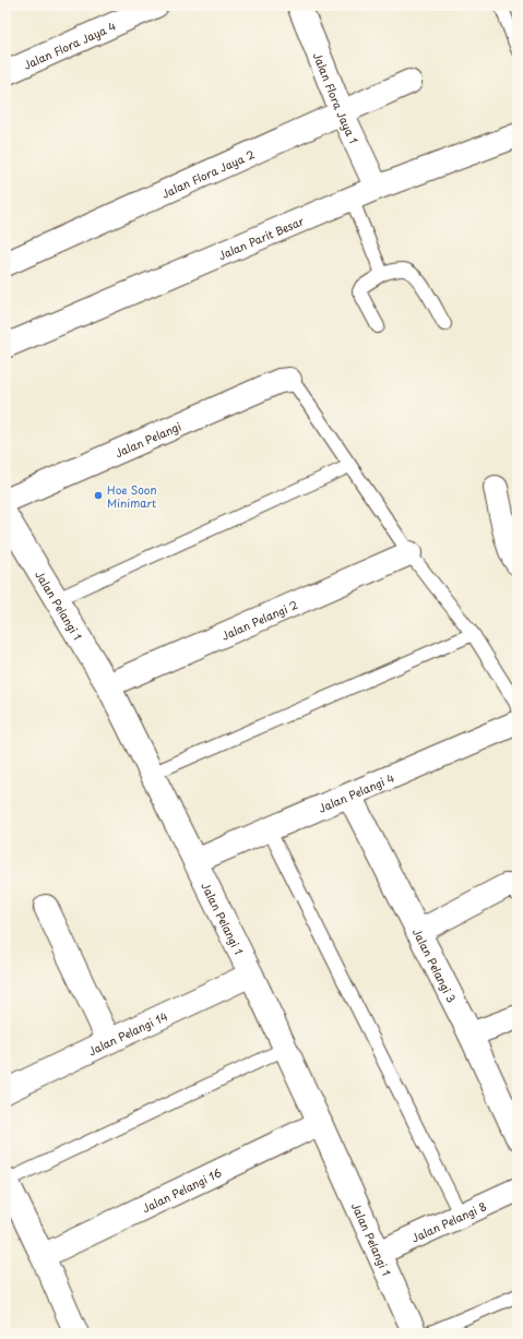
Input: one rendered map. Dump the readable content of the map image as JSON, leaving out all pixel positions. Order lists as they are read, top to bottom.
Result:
{
  "streets": {
    "street": [
      "Jalan Flora Jaya 4",
      "Jalan Flora Jaya 1",
      "Jalan Flora Jaya 2",
      "Jalan Parit Besar",
      "Jalan Pelangi",
      "Jalan Pelangi 1",
      "Jalan Pelangi 2",
      "Jalan Pelangi 4",
      "Jalan Pelangi 3",
      "Jalan Pelangi 14",
      "Jalan Pelangi 16",
      "Jalan Pelangi 8"
    ]
  },
  "crossings": [
    ["Jalan Flora Jaya 1", "Jalan Flora Jaya 2"],
    ["Jalan Flora Jaya 1", "Jalan Parit Besar"],
    ["Jalan Pelangi 1", "Jalan Pelangi 2"],
    ["Jalan Pelangi 1", "Jalan Pelangi 4"],
    ["Jalan Pelangi 1", "Jalan Pelangi 14"],
    ["Jalan Pelangi 1", "Jalan Pelangi 16"],
    ["Jalan Pelangi 1", "Jalan Pelangi 8"],
    ["Jalan Pelangi 4", "Jalan Pelangi 3"]
  ],
  "places": ["Hoe Soon Minimart"]
}
